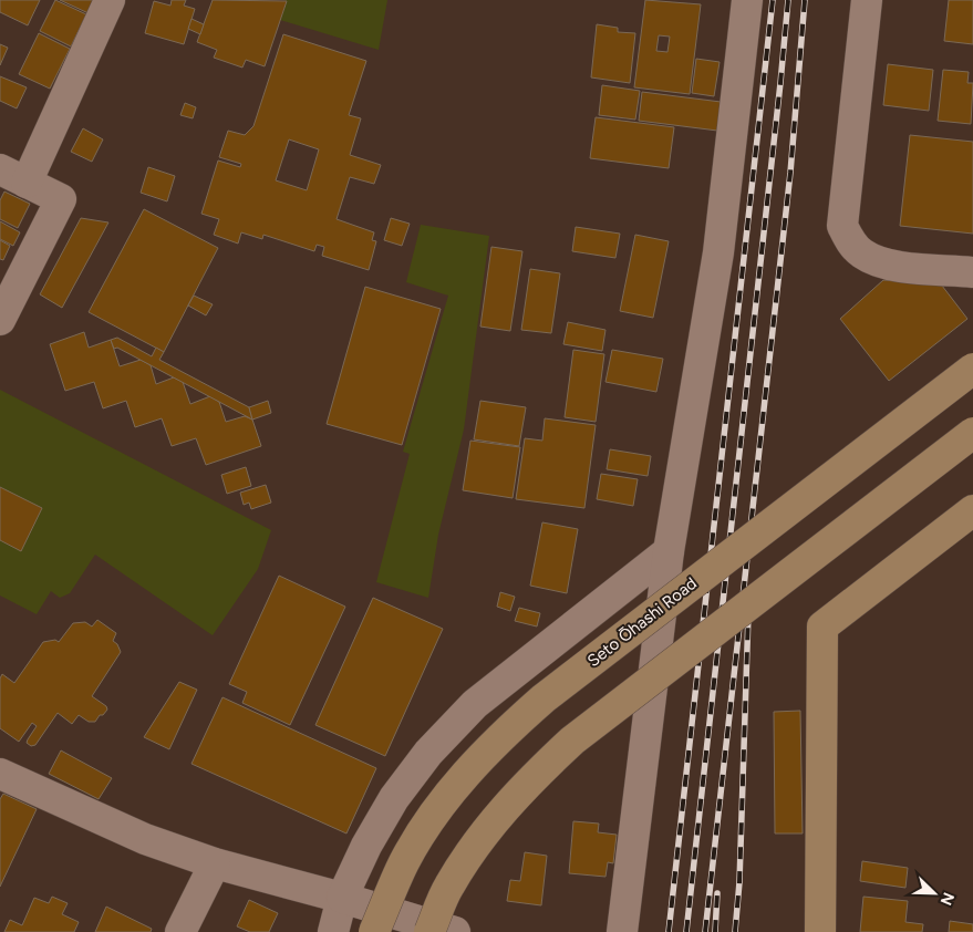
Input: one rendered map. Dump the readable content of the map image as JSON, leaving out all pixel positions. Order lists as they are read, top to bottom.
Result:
{
  "streets": {
    "street": ["Seto Ōhashi Road"]
  },
  "north": "bottom right"
}
